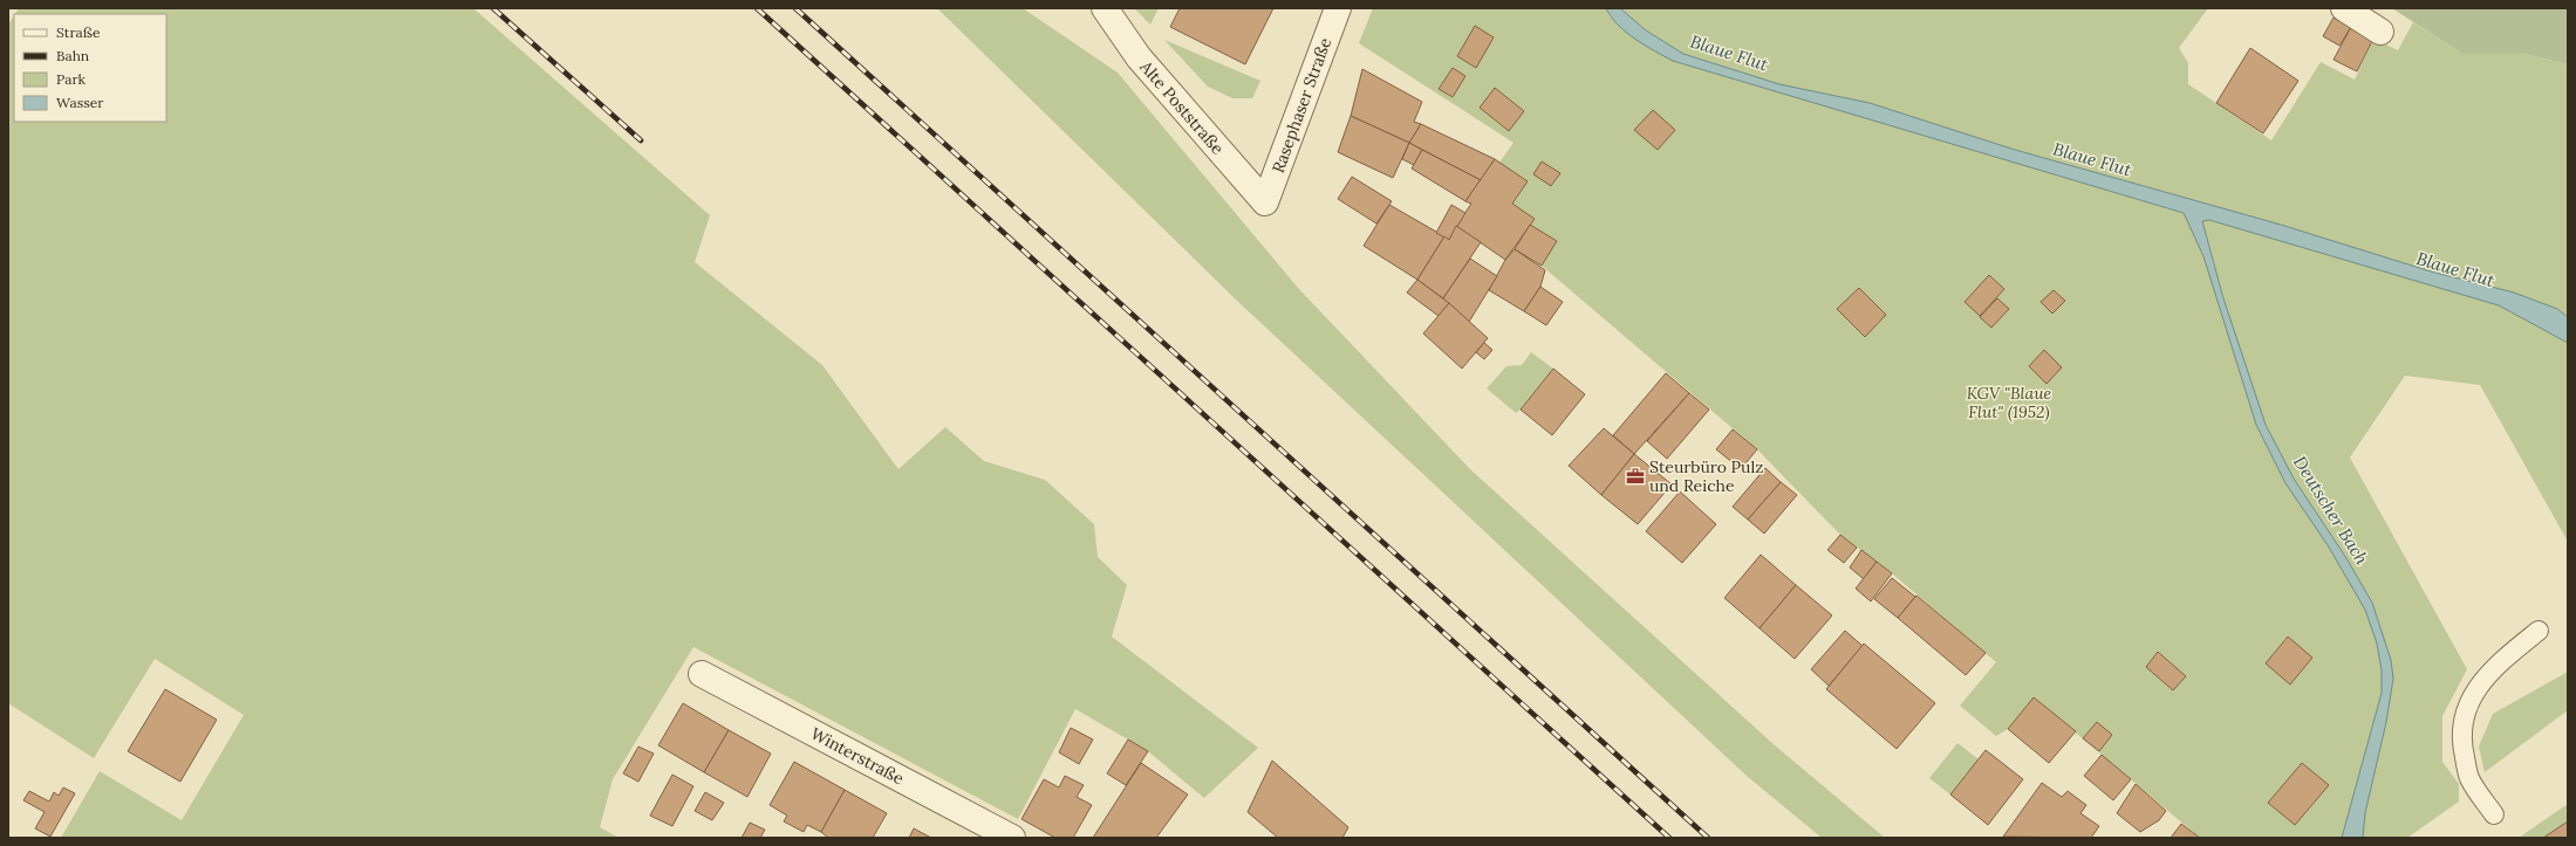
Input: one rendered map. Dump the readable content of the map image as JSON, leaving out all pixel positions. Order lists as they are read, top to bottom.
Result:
{
  "streets": {
    "street": ["Rasephaser Straße", "Alte Poststraße", "Winterstraße"]
  },
  "crossings": [
    ["Rasephaser Straße", "Alte Poststraße"]
  ],
  "water": ["Blaue Flut", "Deutscher Bach"],
  "parks": ["KGV \"Blaue Flut\" (1952)"],
  "places": {
    "office": ["Steurbüro Pulz und Reiche"]
  },
  "legend": [
    "Straße",
    "Bahn",
    "Park",
    "Wasser"
  ]
}
